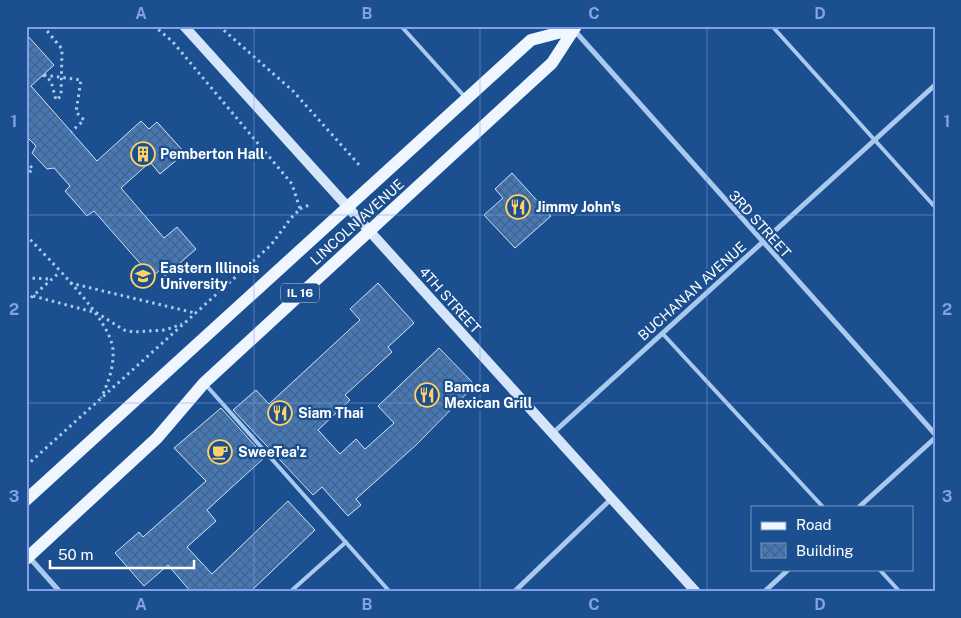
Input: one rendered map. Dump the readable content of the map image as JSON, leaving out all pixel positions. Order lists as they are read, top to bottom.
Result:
{
  "streets": {
    "main road": ["LINCOLN AVENUE", "IL 16"],
    "street": ["3RD STREET", "BUCHANAN AVENUE", "4TH STREET"]
  },
  "crossings": [
    ["LINCOLN AVENUE", "3RD STREET"],
    ["LINCOLN AVENUE", "4TH STREET"],
    ["3RD STREET", "BUCHANAN AVENUE"],
    ["BUCHANAN AVENUE", "4TH STREET"]
  ],
  "places": {
    "building": ["Pemberton Hall"],
    "restaurant": ["Jimmy John's", "Bamca Mexican Grill", "Siam Thai"],
    "school or university": ["Eastern Illinois University"],
    "cafe": ["SweeTea'z"]
  },
  "legend": ["Road", "Building"],
  "scale_bar": "50 m",
  "grid": {
    "columns": [
      "A",
      "B",
      "C",
      "D"
    ],
    "rows": ["1", "2", "3"]
  }
}
